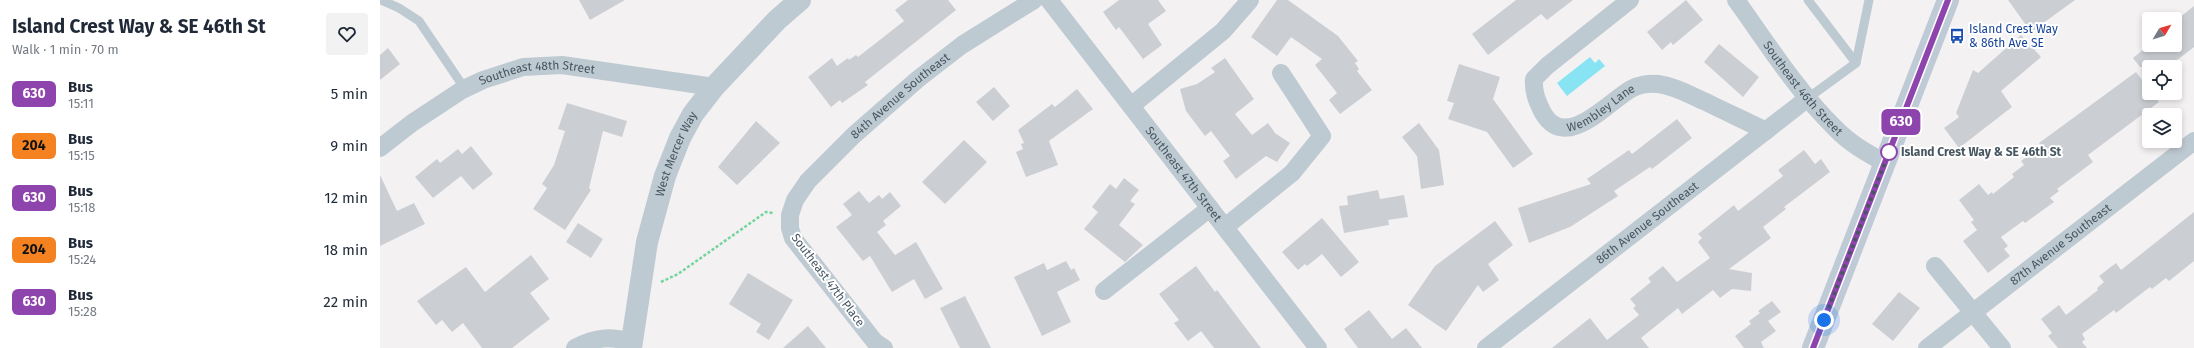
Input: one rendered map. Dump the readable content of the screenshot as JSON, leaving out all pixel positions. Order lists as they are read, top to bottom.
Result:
{
  "streets": {
    "street": [
      "Southeast 48th Street",
      "Southeast 46th Street",
      "84th Avenue Southeast",
      "Wembley Lane",
      "West Mercer Way",
      "Southeast 47th Street",
      "86th Avenue Southeast",
      "87th Avenue Southeast",
      "Southeast 47th Place"
    ]
  },
  "crossings": [
    ["Southeast 48th Street", "West Mercer Way"],
    ["Southeast 46th Street", "86th Avenue Southeast"],
    ["84th Avenue Southeast", "Southeast 47th Place"],
    ["Wembley Lane", "86th Avenue Southeast"]
  ],
  "places": {
    "bus stop": ["Island Crest Way & 86th Ave SE"],
    "other": ["Island Crest Way & SE 46th St"]
  },
  "lines": ["bus line 630"],
  "north": "top right",
  "page": {
    "heading": ["Island Crest Way & SE 46th St", "Walk · 1 min · 70 m"],
    "on_map": "630",
    "list": [
      {
        "mark": "630",
        "name": "Bus",
        "note": "15:11",
        "value": "5 min"
      },
      {
        "mark": "204",
        "name": "Bus",
        "note": "15:15",
        "value": "9 min"
      },
      {
        "mark": "630",
        "name": "Bus",
        "note": "15:18",
        "value": "12 min"
      },
      {
        "mark": "204",
        "name": "Bus",
        "note": "15:24",
        "value": "18 min"
      },
      {
        "mark": "630",
        "name": "Bus",
        "note": "15:28",
        "value": "22 min"
      }
    ]
  }
}
